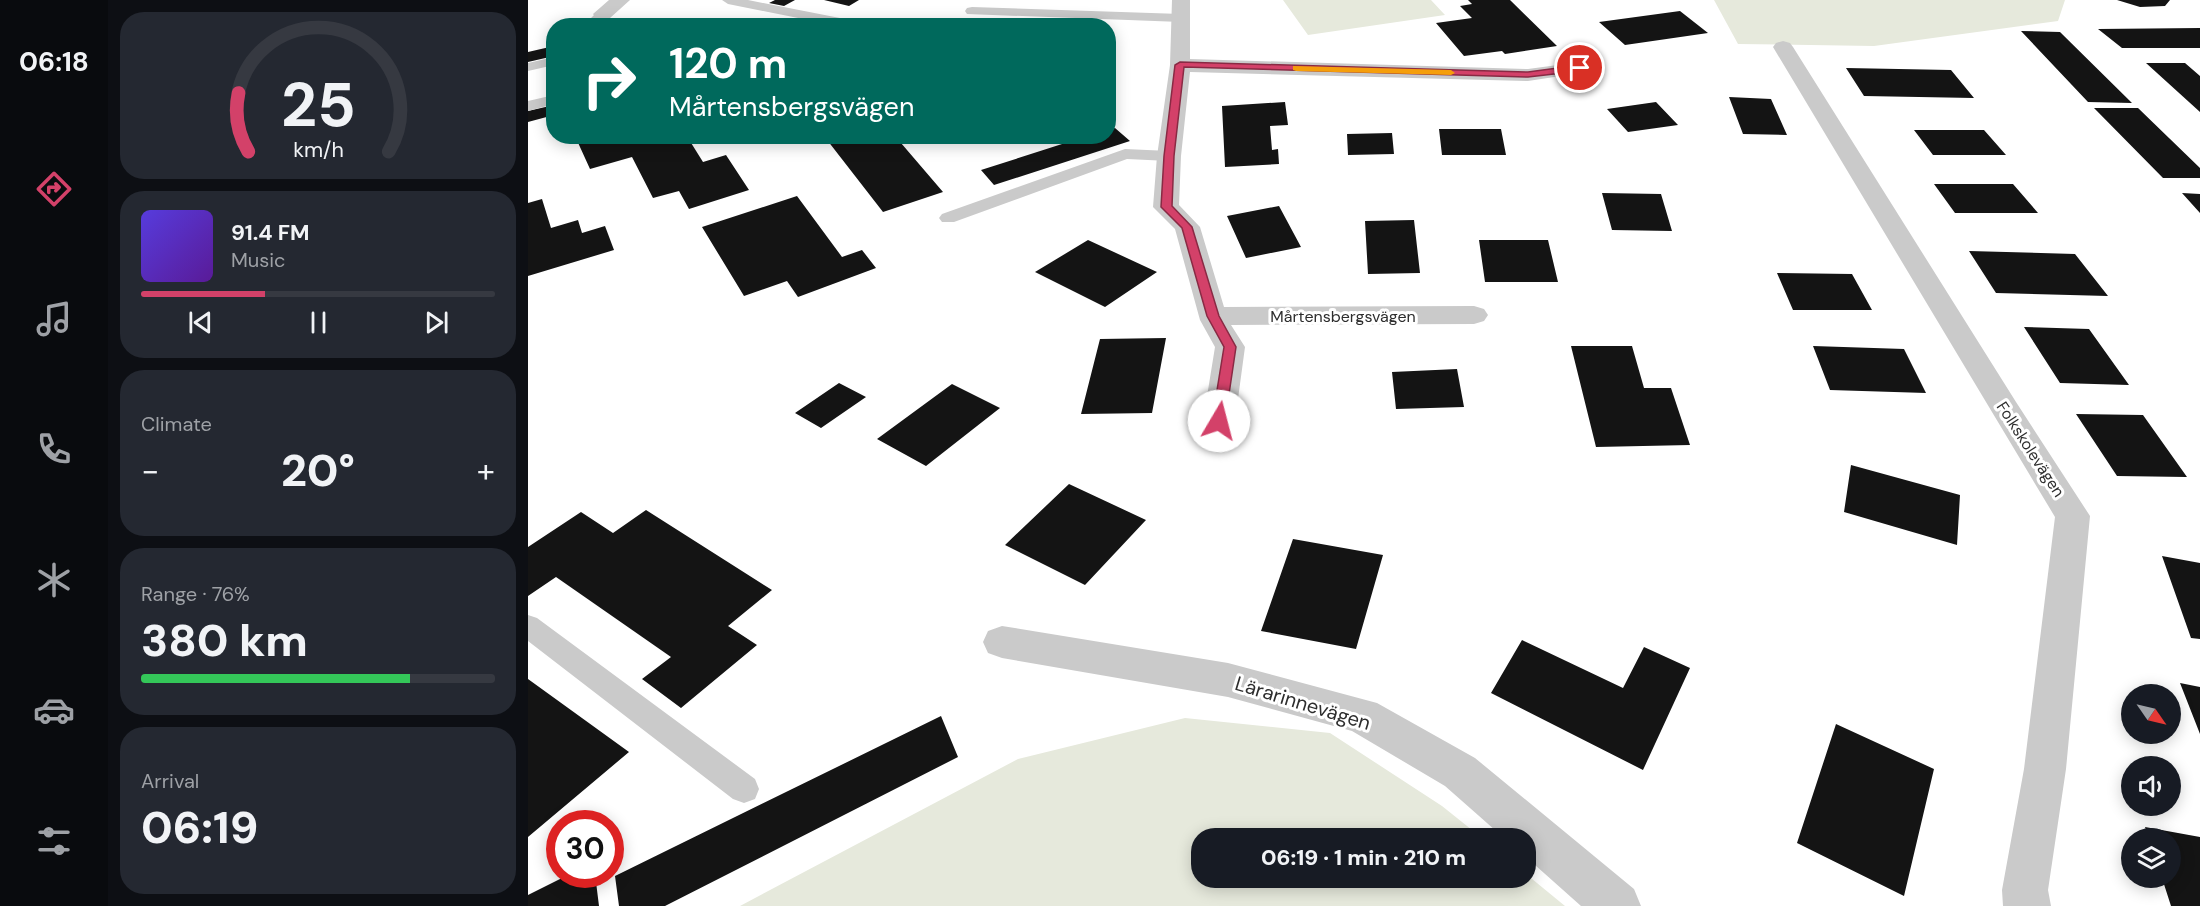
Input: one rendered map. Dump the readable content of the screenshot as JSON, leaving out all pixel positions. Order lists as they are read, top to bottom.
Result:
{
  "streets": {
    "street": ["Mårtensbergsvägen", "Folkskolevägen", "Lärarinnevägen"]
  },
  "north": "bottom right",
  "page": {
    "tabs": "06:18",
    "turn": ["120 m", "Mårtensbergsvägen"],
    "song": ["91.4 FM", "Music"],
    "tile": [
      "Climate",
      ["Range · 76%", "380 km"],
      ["Arrival", "06:19"]
    ],
    "heat": ["−", "20°", "+"],
    "limit": "30",
    "trip": "06:19 · 1 min · 210 m",
    "gauge": ["25", "km/h"]
  }
}
